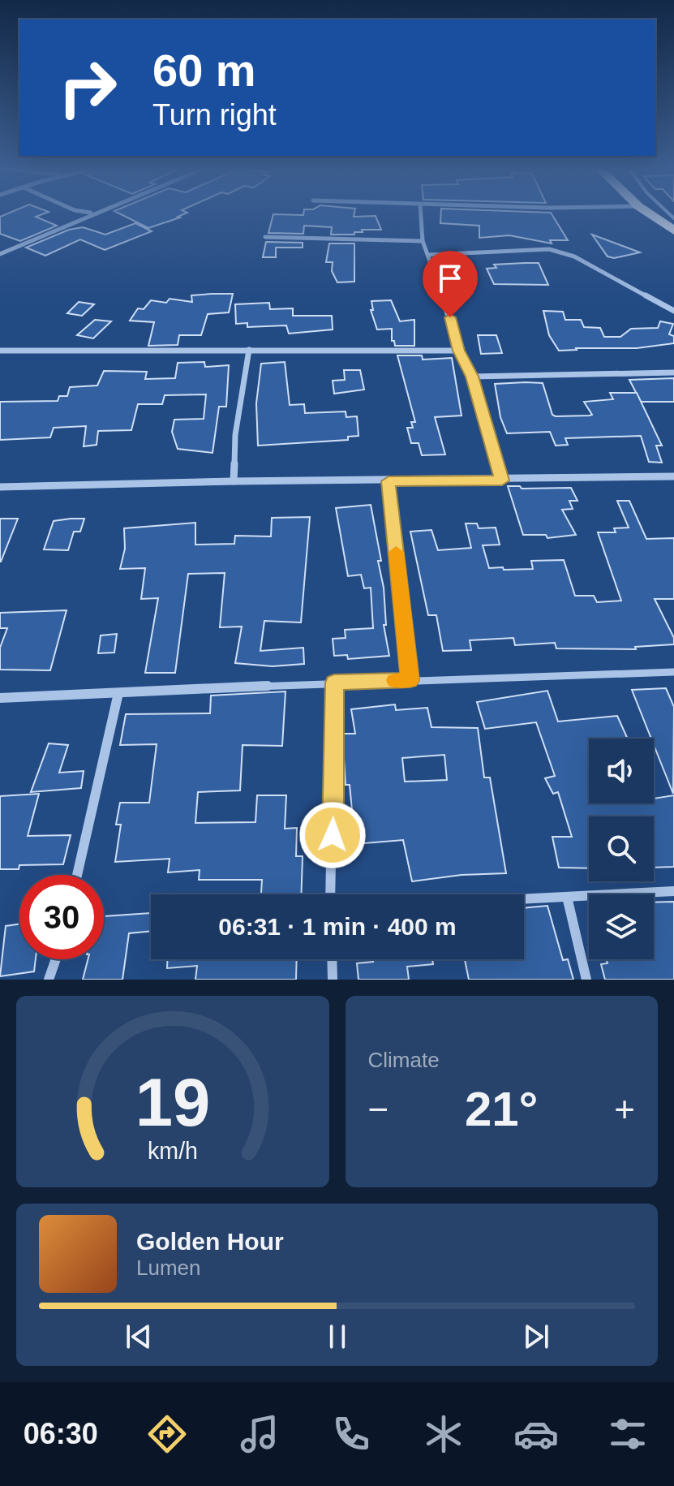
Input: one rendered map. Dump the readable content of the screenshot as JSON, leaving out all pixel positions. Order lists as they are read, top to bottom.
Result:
{
  "page": {
    "turn": ["60 m", "Turn right"],
    "limit": "30",
    "trip": "06:31 · 1 min · 400 m",
    "tile": "Climate",
    "heat": ["−", "21°", "+"],
    "song": ["Golden Hour", "Lumen"],
    "tabs": "06:30",
    "gauge": ["19", "km/h"]
  }
}
